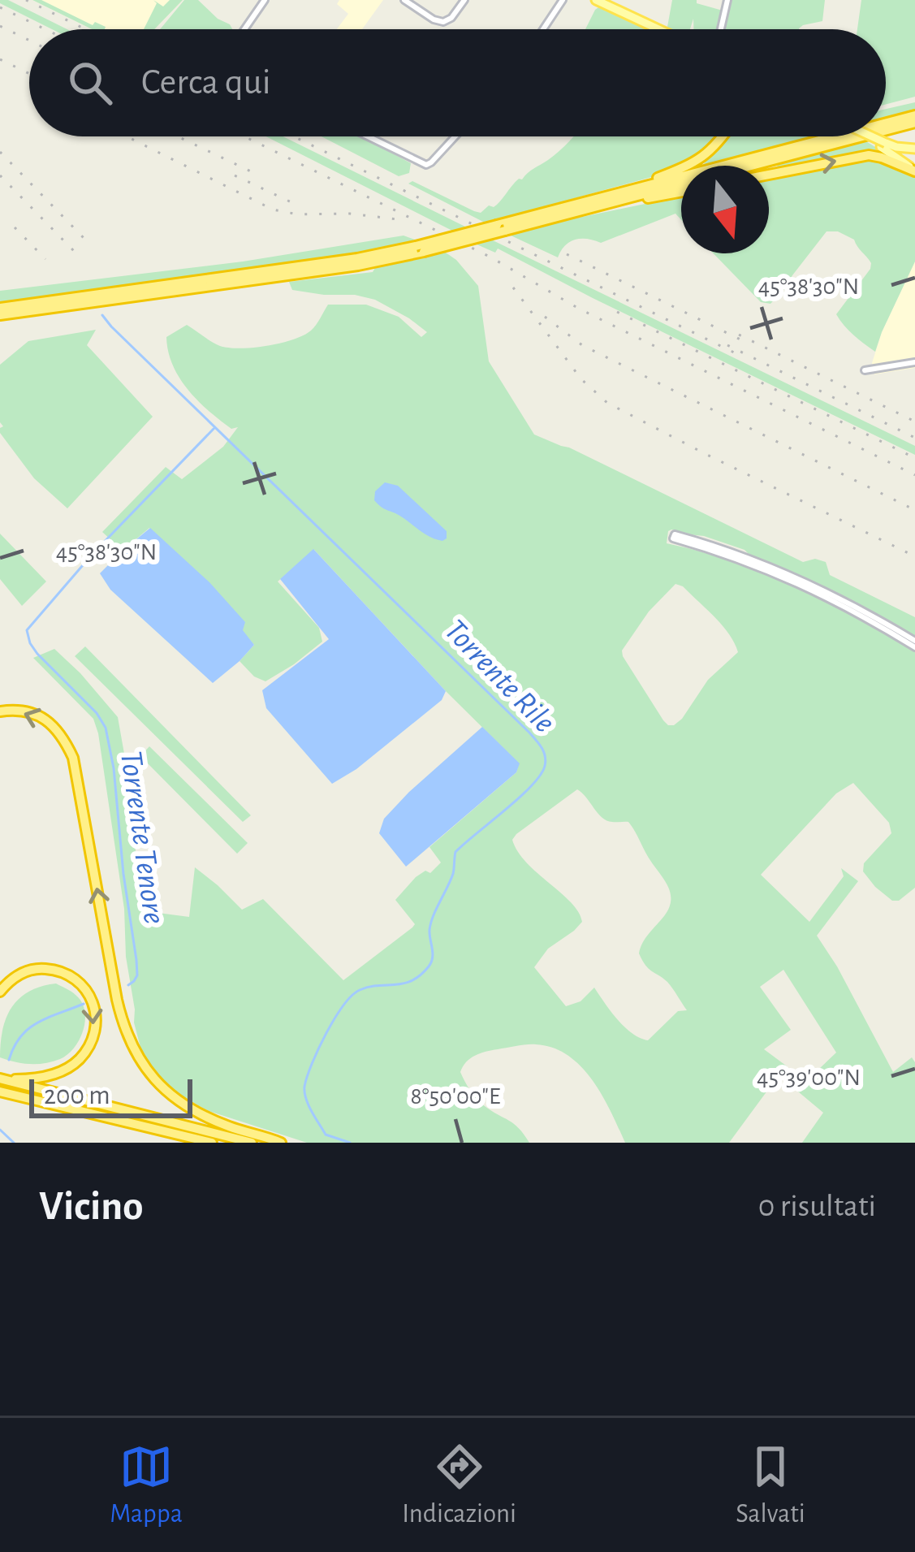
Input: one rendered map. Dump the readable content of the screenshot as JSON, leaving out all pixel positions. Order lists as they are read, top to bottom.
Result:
{
  "water": ["Torrente Rile", "Torrente Tenore"],
  "scale_bar": "200 m",
  "north": "bottom",
  "page": {
    "search": "Cerca qui",
    "scale": "200 m",
    "heading": ["Vicino", "0 risultati"],
    "nav": ["Mappa", "Indicazioni", "Salvati"]
  },
  "coordinates": ["45°38'30\"N", "45°39'00\"N", "8°50'00\"E"]
}
